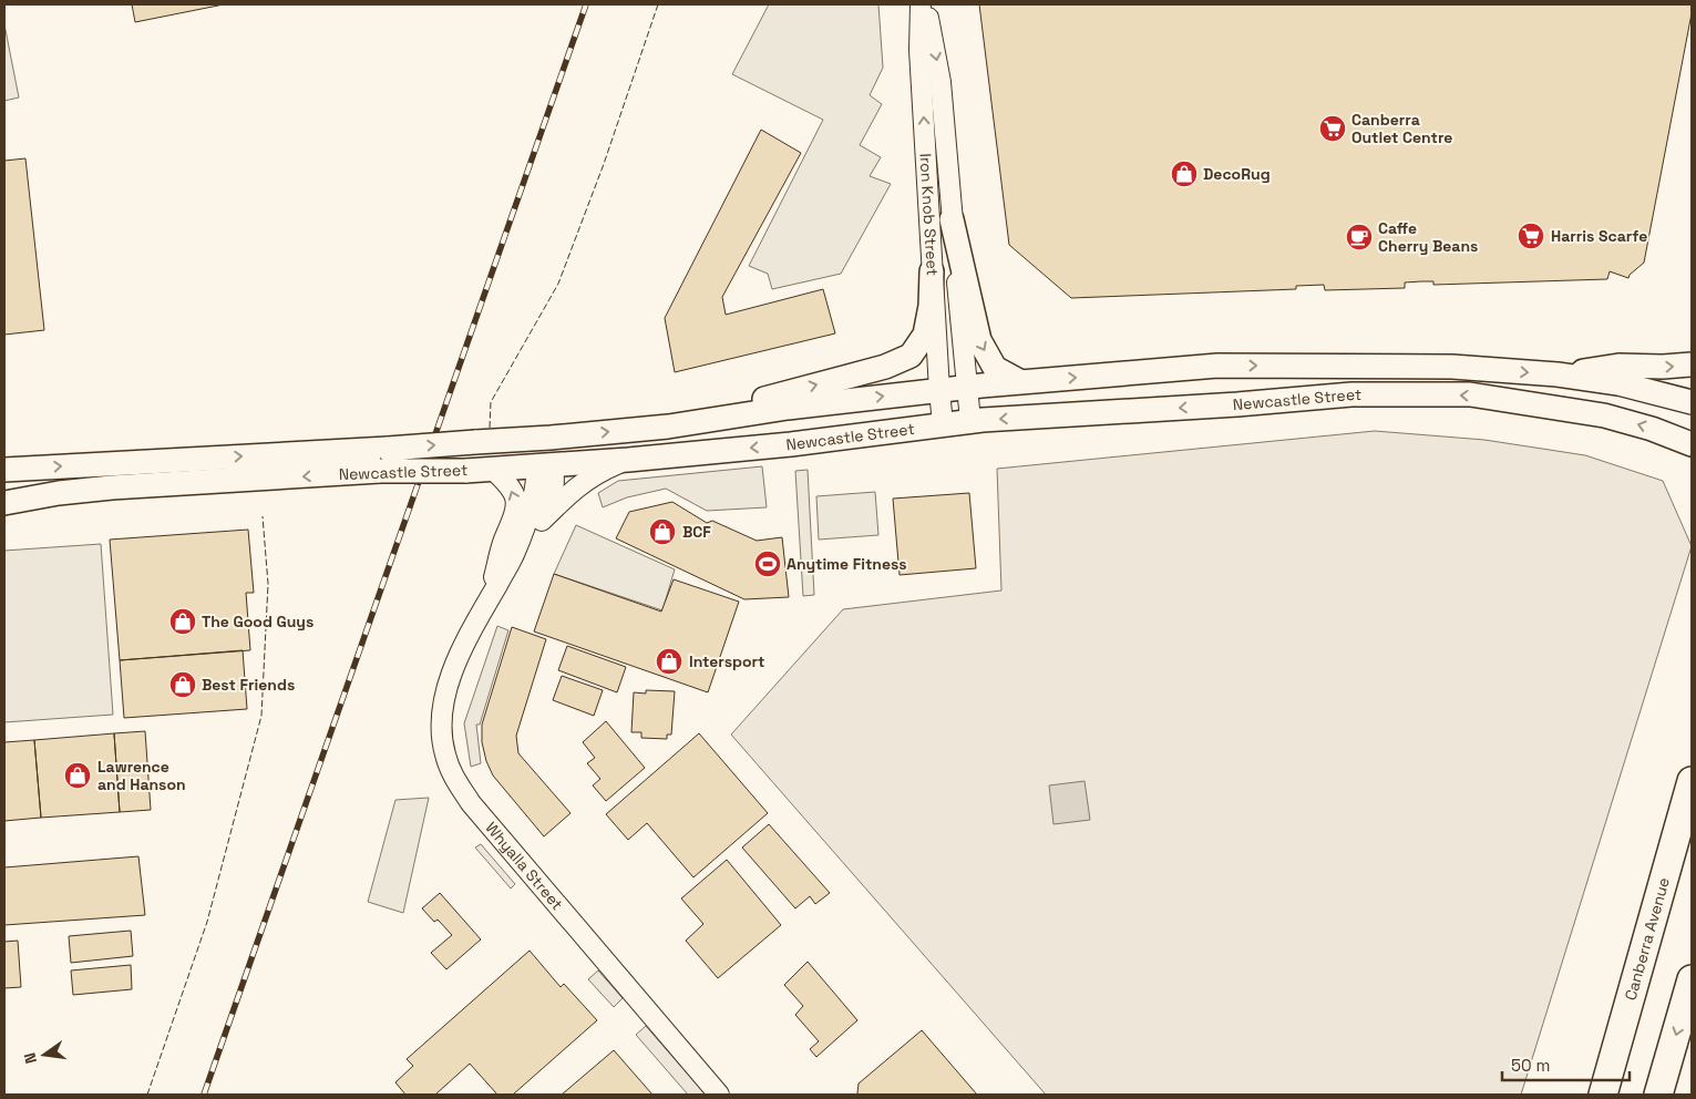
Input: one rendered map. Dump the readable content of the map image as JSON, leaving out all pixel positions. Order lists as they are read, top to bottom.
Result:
{
  "streets": {
    "highway": ["Canberra Avenue"],
    "main road": ["Newcastle Street", "Whyalla Street"],
    "street": ["Iron Knob Street"]
  },
  "crossings": [
    ["Iron Knob Street", "Newcastle Street"],
    ["Newcastle Street", "Whyalla Street"]
  ],
  "places": {
    "supermarket": ["Canberra Outlet Centre", "Harris Scarfe"],
    "shop": [
      "DecoRug",
      "BCF",
      "The Good Guys",
      "Intersport",
      "Best Friends",
      "Lawrence and Hanson"
    ],
    "cafe": ["Caffe Cherry Beans"],
    "sports": ["Anytime Fitness"]
  },
  "scale_bar": "50 m",
  "north": "left"
}
